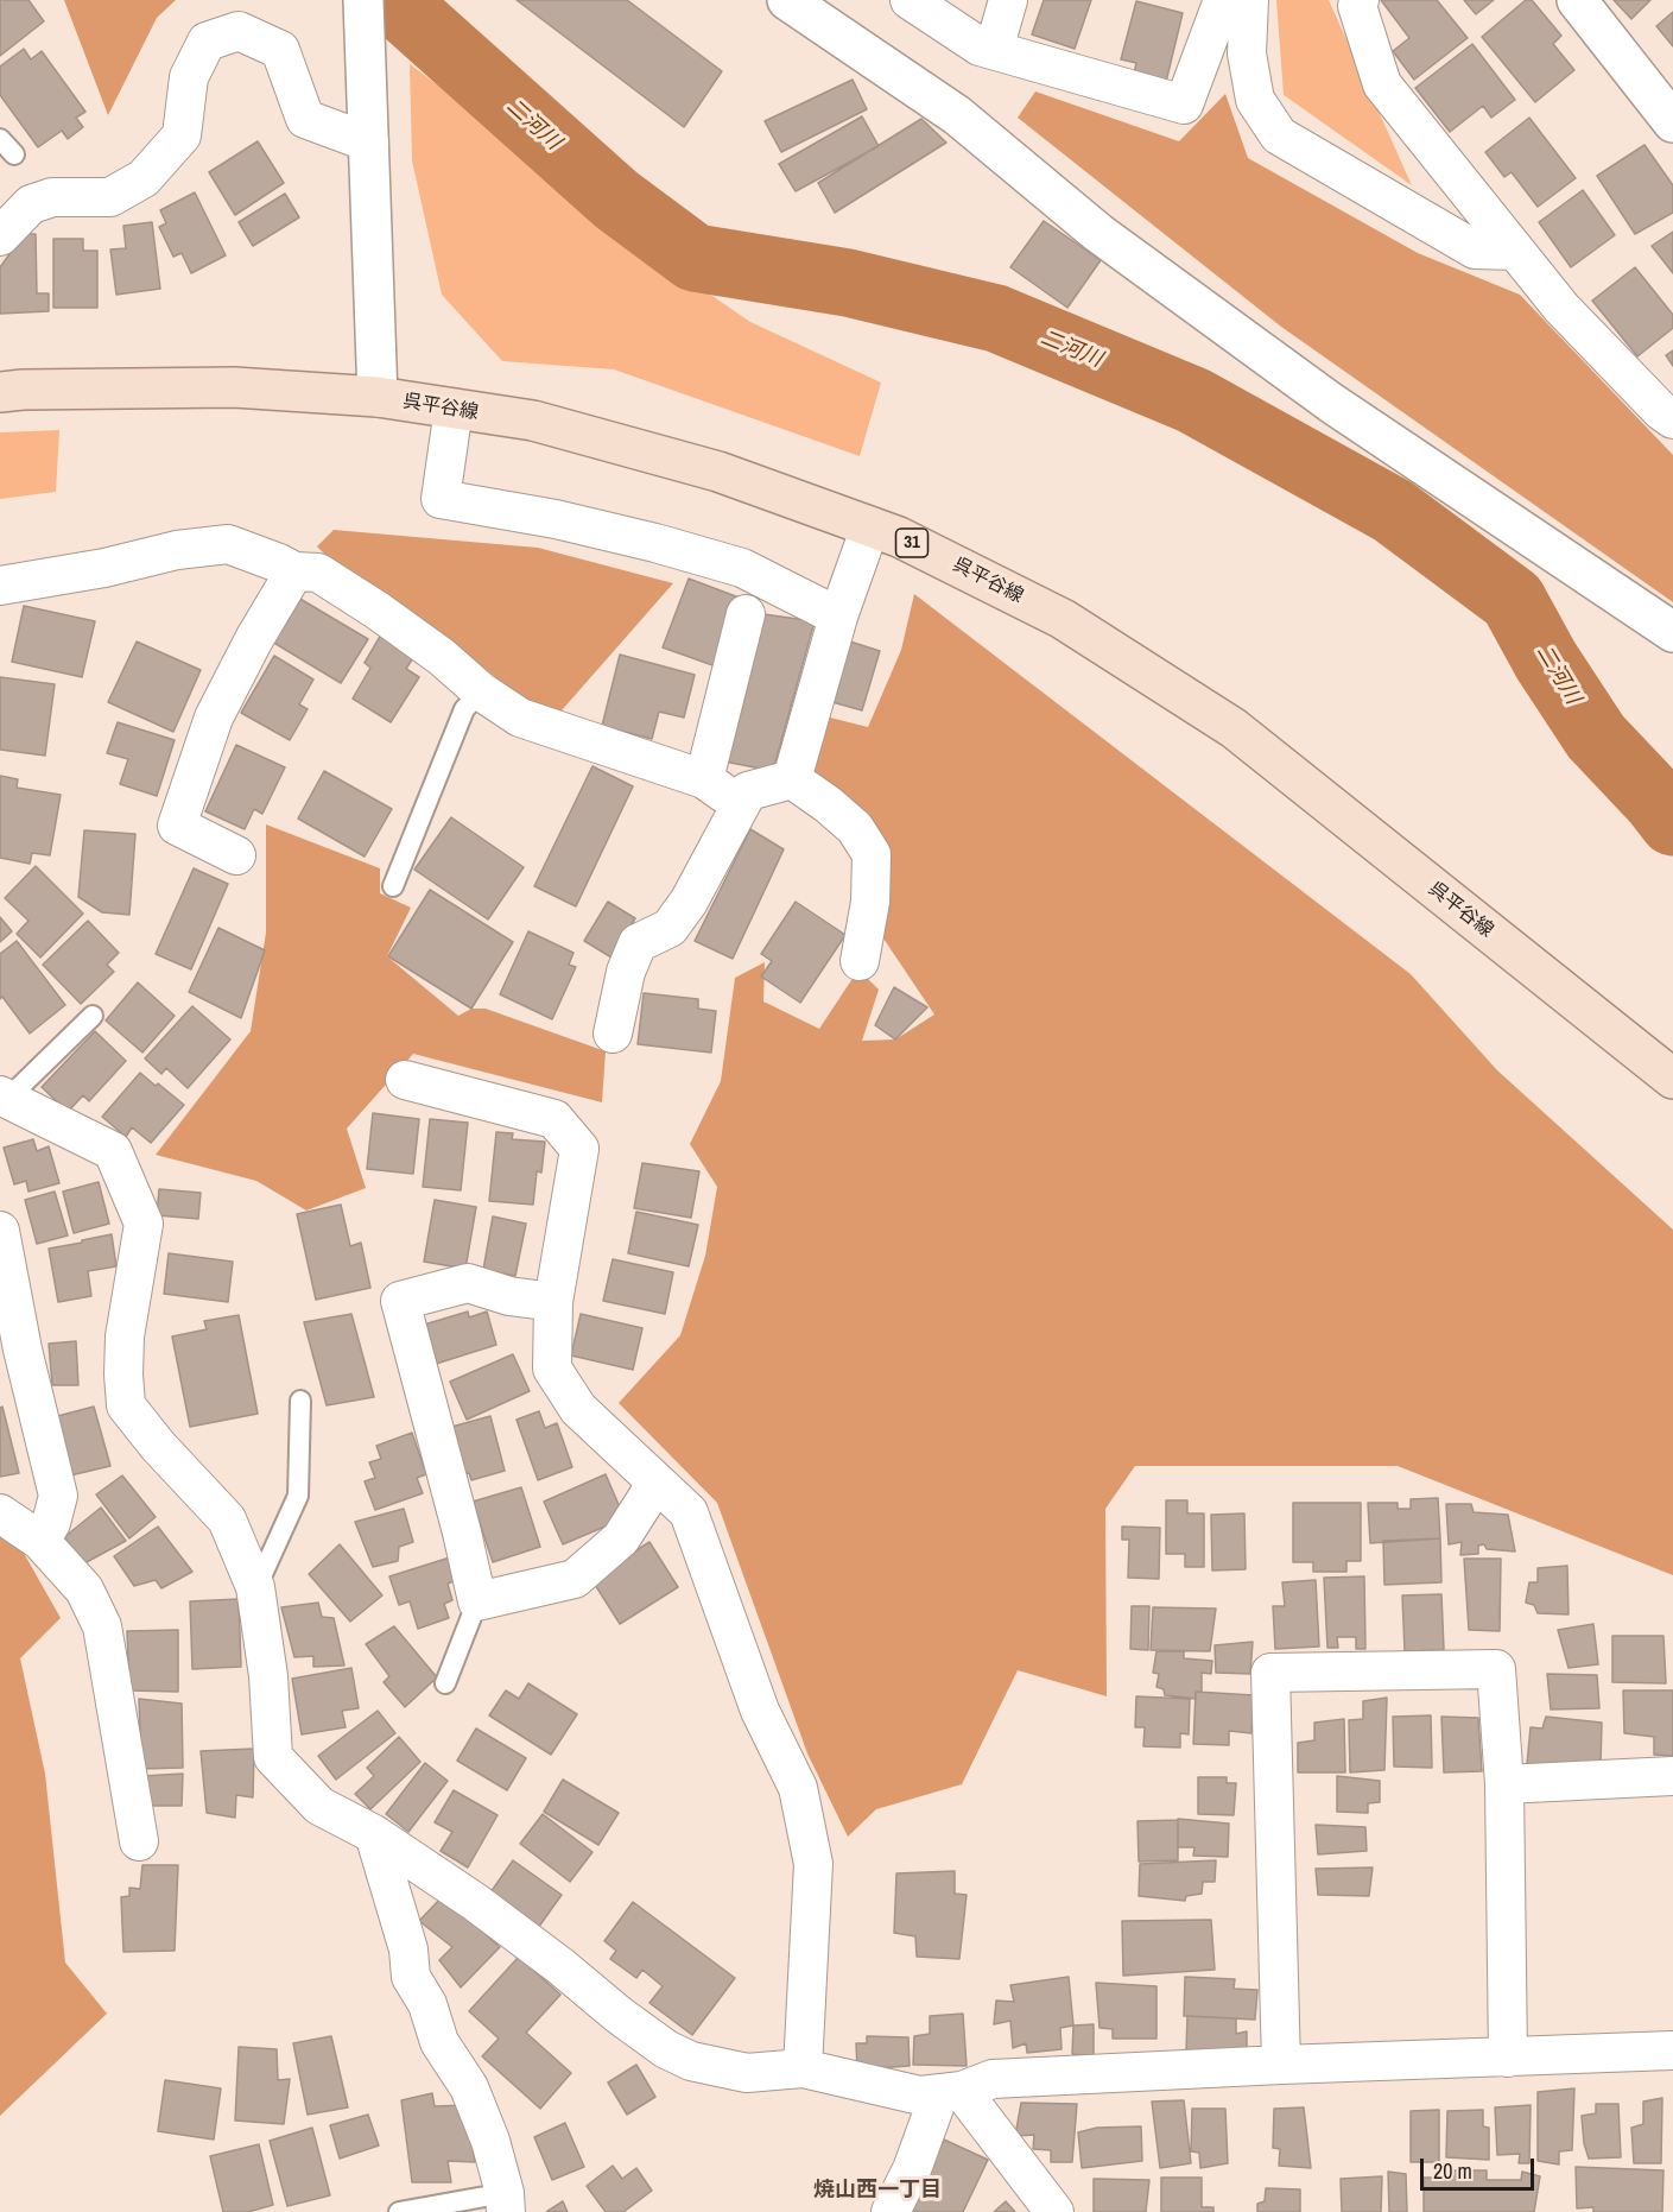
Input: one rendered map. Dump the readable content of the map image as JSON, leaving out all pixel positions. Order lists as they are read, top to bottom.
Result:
{
  "streets": {
    "main road": ["呉平谷線", "31"]
  },
  "districts": ["焼山西一丁目"],
  "water": ["二河川"],
  "scale_bar": "20 m"
}
